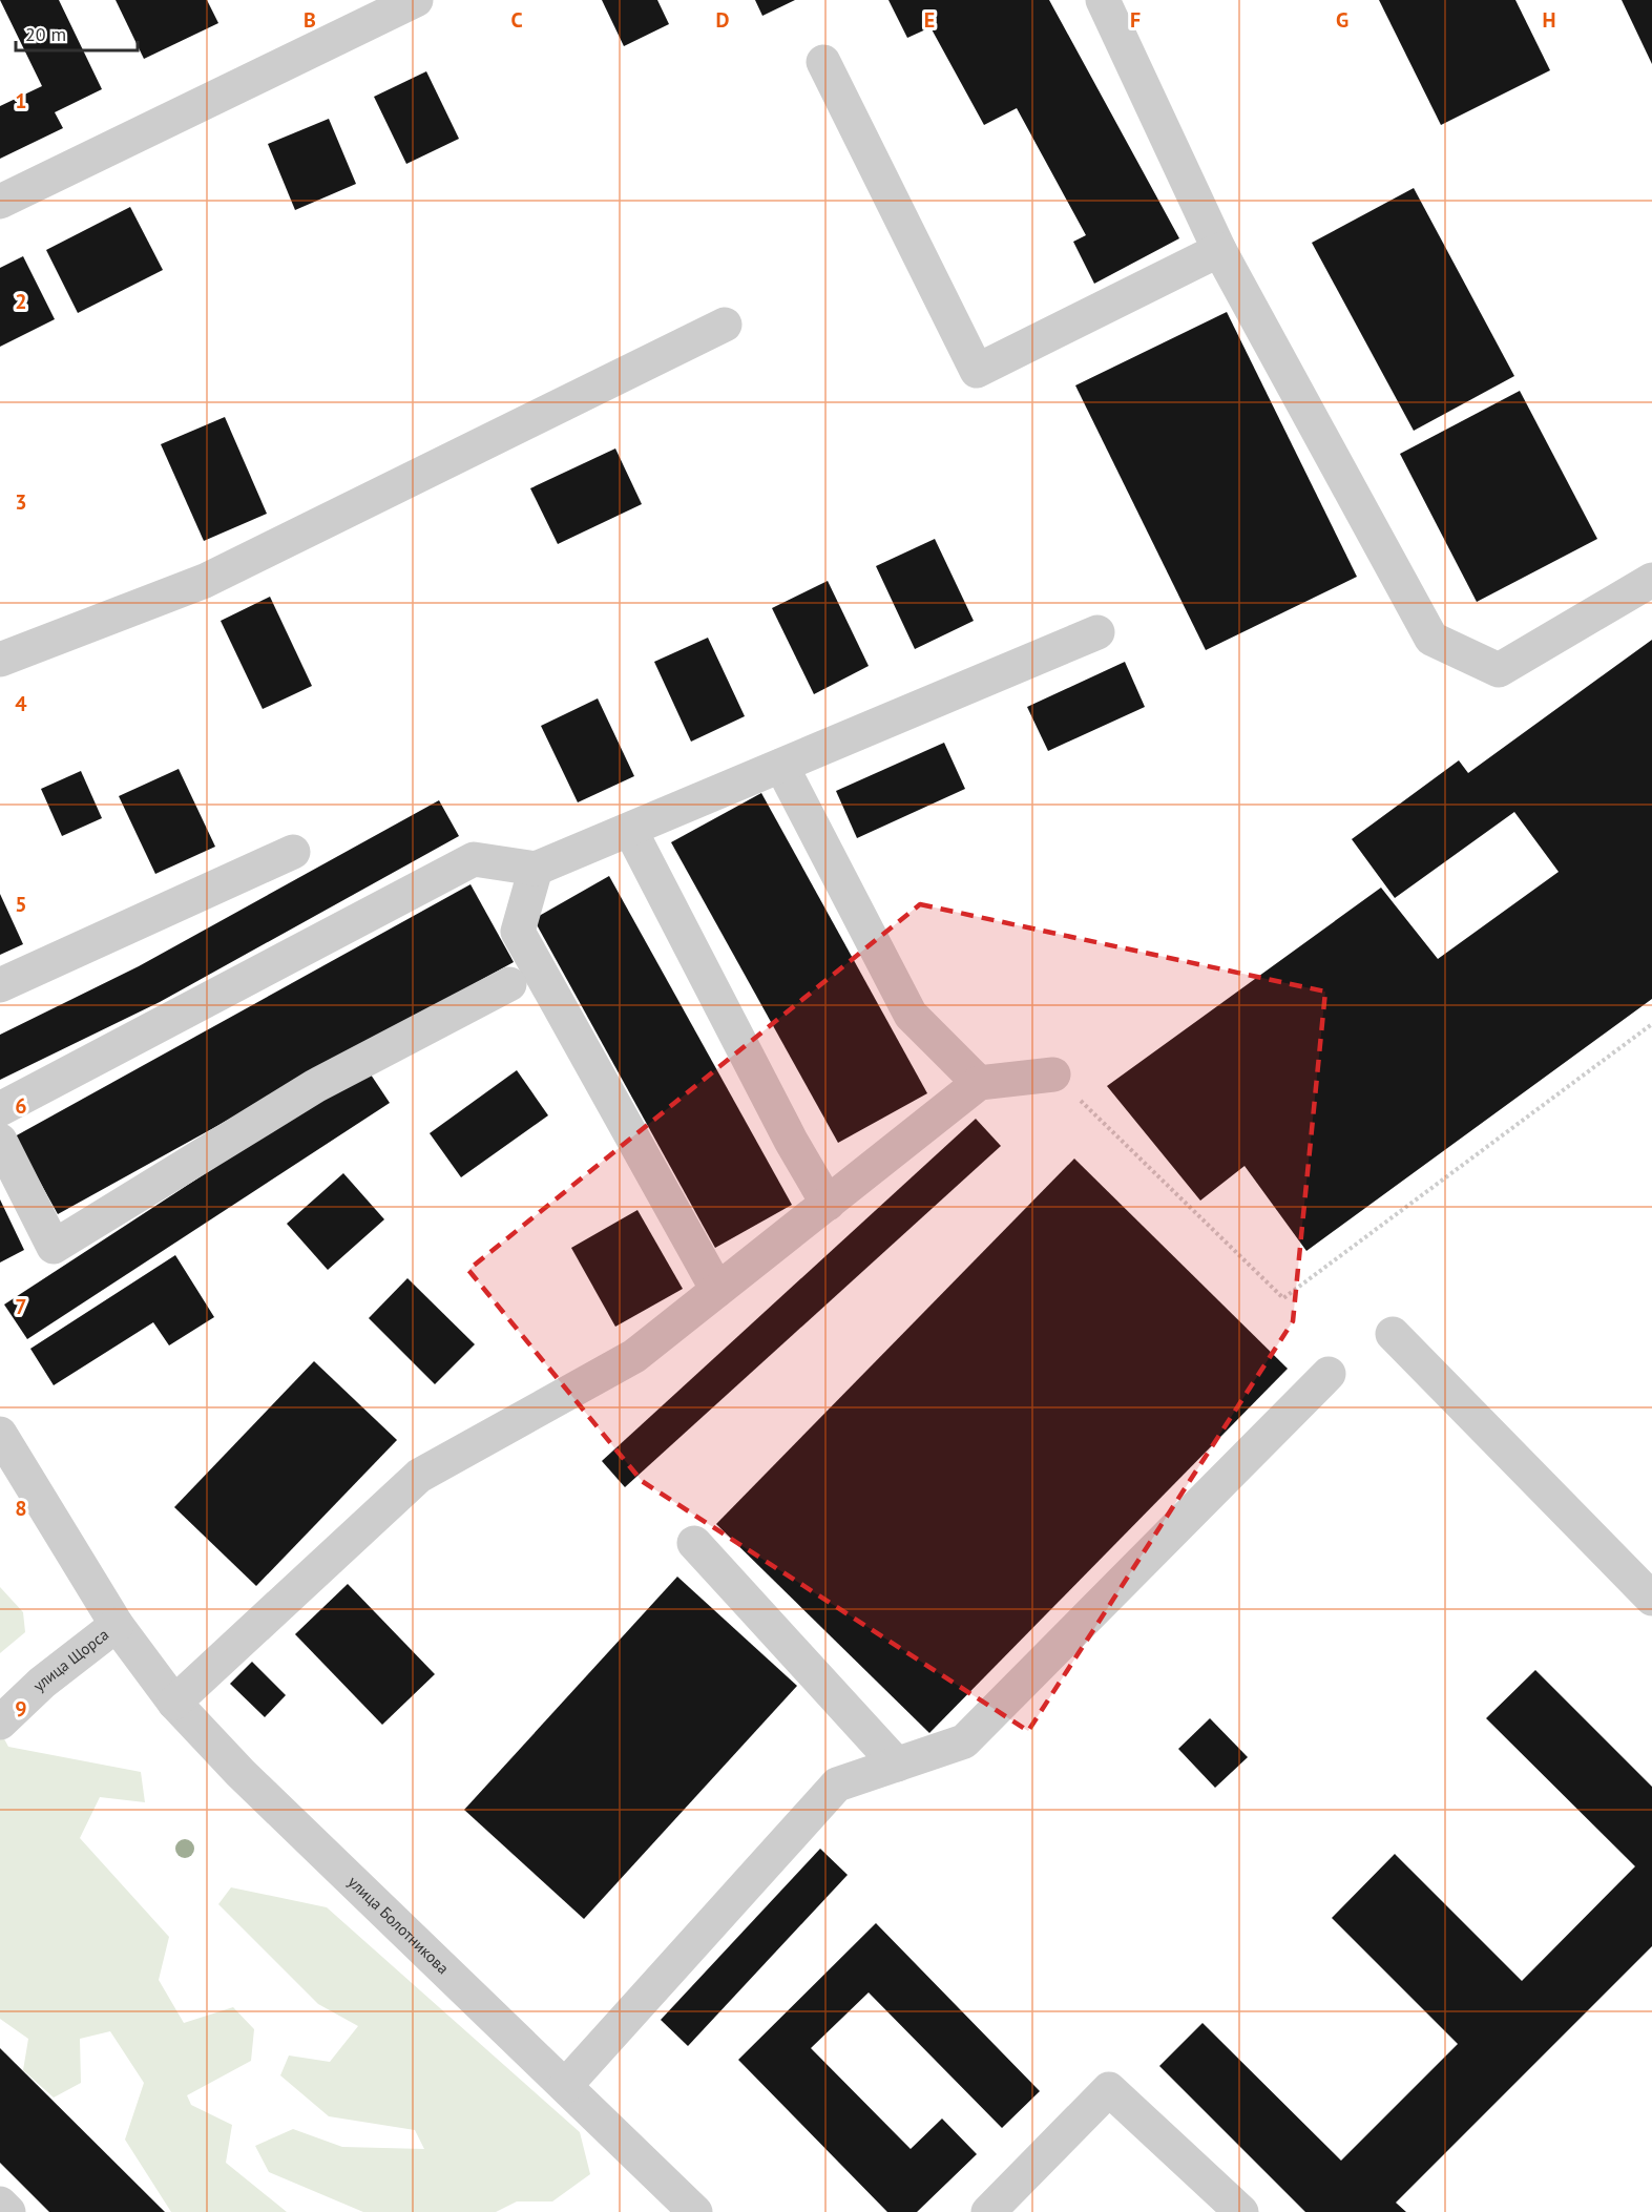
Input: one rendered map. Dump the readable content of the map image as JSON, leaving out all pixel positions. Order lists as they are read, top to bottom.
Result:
{
  "streets": {
    "street": ["улица Щорса", "улица Болотникова"]
  },
  "crossings": [
    ["улица Щорса", "улица Болотникова"]
  ],
  "scale_bar": "20 m",
  "grid": {
    "columns": [
      "B",
      "C",
      "D",
      "E",
      "F",
      "G",
      "H"
    ],
    "rows": [
      "1",
      "2",
      "3",
      "4",
      "5",
      "6",
      "7",
      "8",
      "9"
    ]
  }
}
